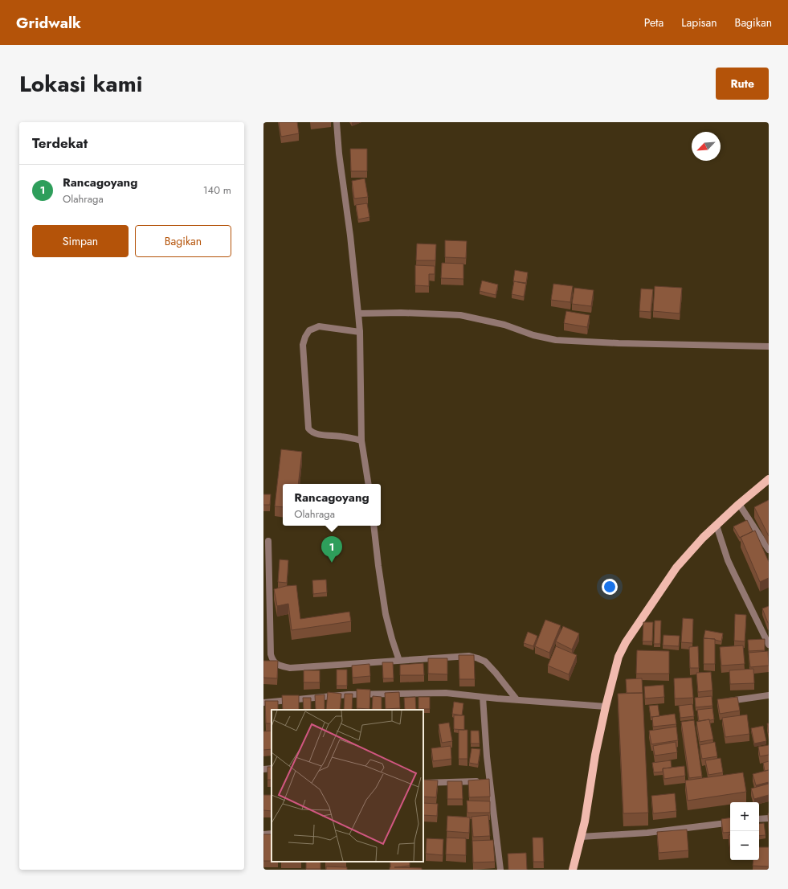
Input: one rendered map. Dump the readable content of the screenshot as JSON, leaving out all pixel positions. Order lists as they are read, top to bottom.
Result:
{
  "north": "bottom left",
  "page": {
    "header": "Gridwalk",
    "nav": ["Peta", "Lapisan", "Bagikan"],
    "title": "Lokasi kami",
    "buttons": [
      "Rute",
      ["Simpan", "Bagikan"]
    ],
    "heading": "Terdekat",
    "list": [
      {
        "mark": "1",
        "name": "Rancagoyang",
        "note": "Olahraga",
        "value": "140 m"
      }
    ],
    "popup": ["Rancagoyang", "Olahraga"],
    "pins": "1",
    "map_buttons": ["+", "−"]
  }
}
